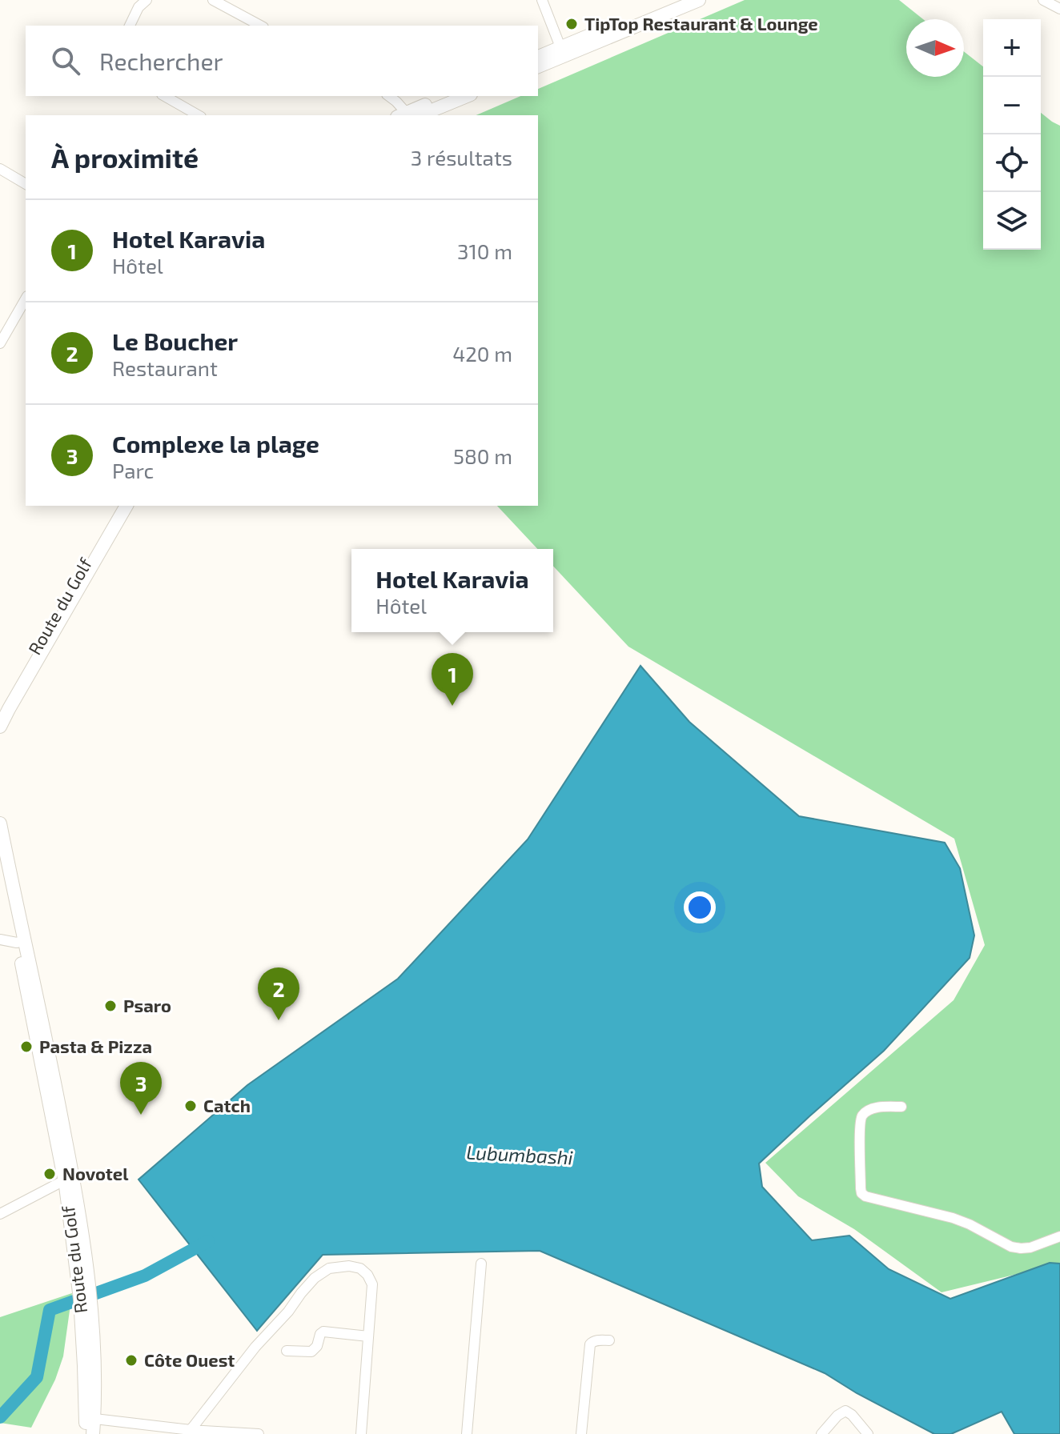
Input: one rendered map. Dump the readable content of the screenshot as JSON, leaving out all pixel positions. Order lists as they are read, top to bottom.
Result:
{
  "streets": {
    "main road": ["Route du Golf"]
  },
  "water": ["Lubumbashi"],
  "places": [
    "TipTop Restaurant & Lounge",
    "Psaro",
    "Pasta & Pizza",
    "Catch",
    "Novotel",
    "Côte Ouest"
  ],
  "north": "right",
  "page": {
    "map_buttons": ["+", "−"],
    "search": "Rechercher",
    "heading": ["À proximité", "3 résultats"],
    "list": [
      {
        "mark": "1",
        "name": "Hotel Karavia",
        "note": "Hôtel",
        "value": "310 m"
      },
      {
        "mark": "2",
        "name": "Le Boucher",
        "note": "Restaurant",
        "value": "420 m"
      },
      {
        "mark": "3",
        "name": "Complexe la plage",
        "note": "Parc",
        "value": "580 m"
      }
    ],
    "popup": ["Hotel Karavia", "Hôtel"],
    "pins": ["1", "2", "3"]
  }
}
